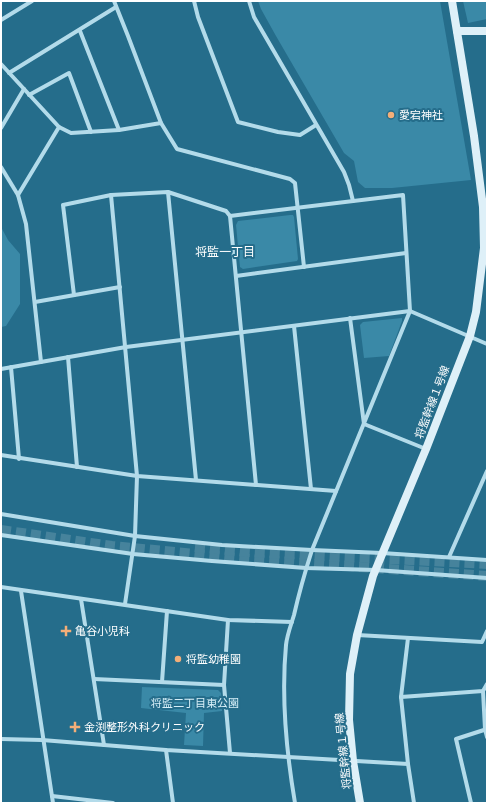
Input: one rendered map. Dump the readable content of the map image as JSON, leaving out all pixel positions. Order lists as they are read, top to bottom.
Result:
{
  "streets": {
    "street": ["将監幹線１号線"]
  },
  "districts": ["将監一丁目"],
  "parks": ["将監二丁目東公園"],
  "places": {
    "other": ["愛宕神社", "将監幼稚園"],
    "health": ["亀谷小児科", "金渕整形外科クリニック"]
  }
}
